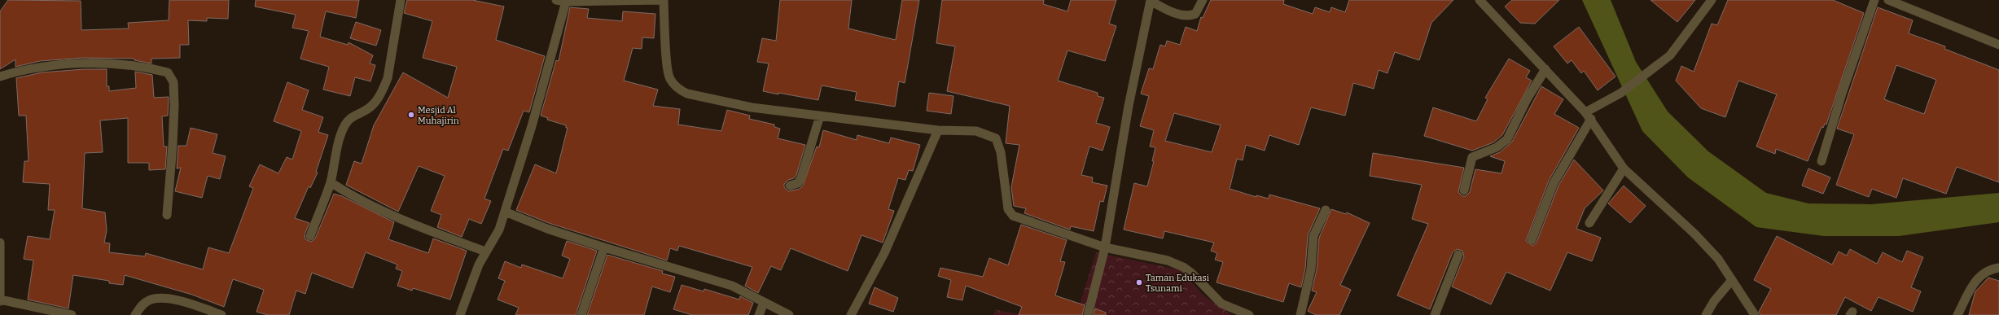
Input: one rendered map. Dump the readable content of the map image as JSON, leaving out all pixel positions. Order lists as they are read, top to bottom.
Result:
{
  "places": ["Mesjid Al Muhajirin", "Taman Edukasi Tsunami"]
}
